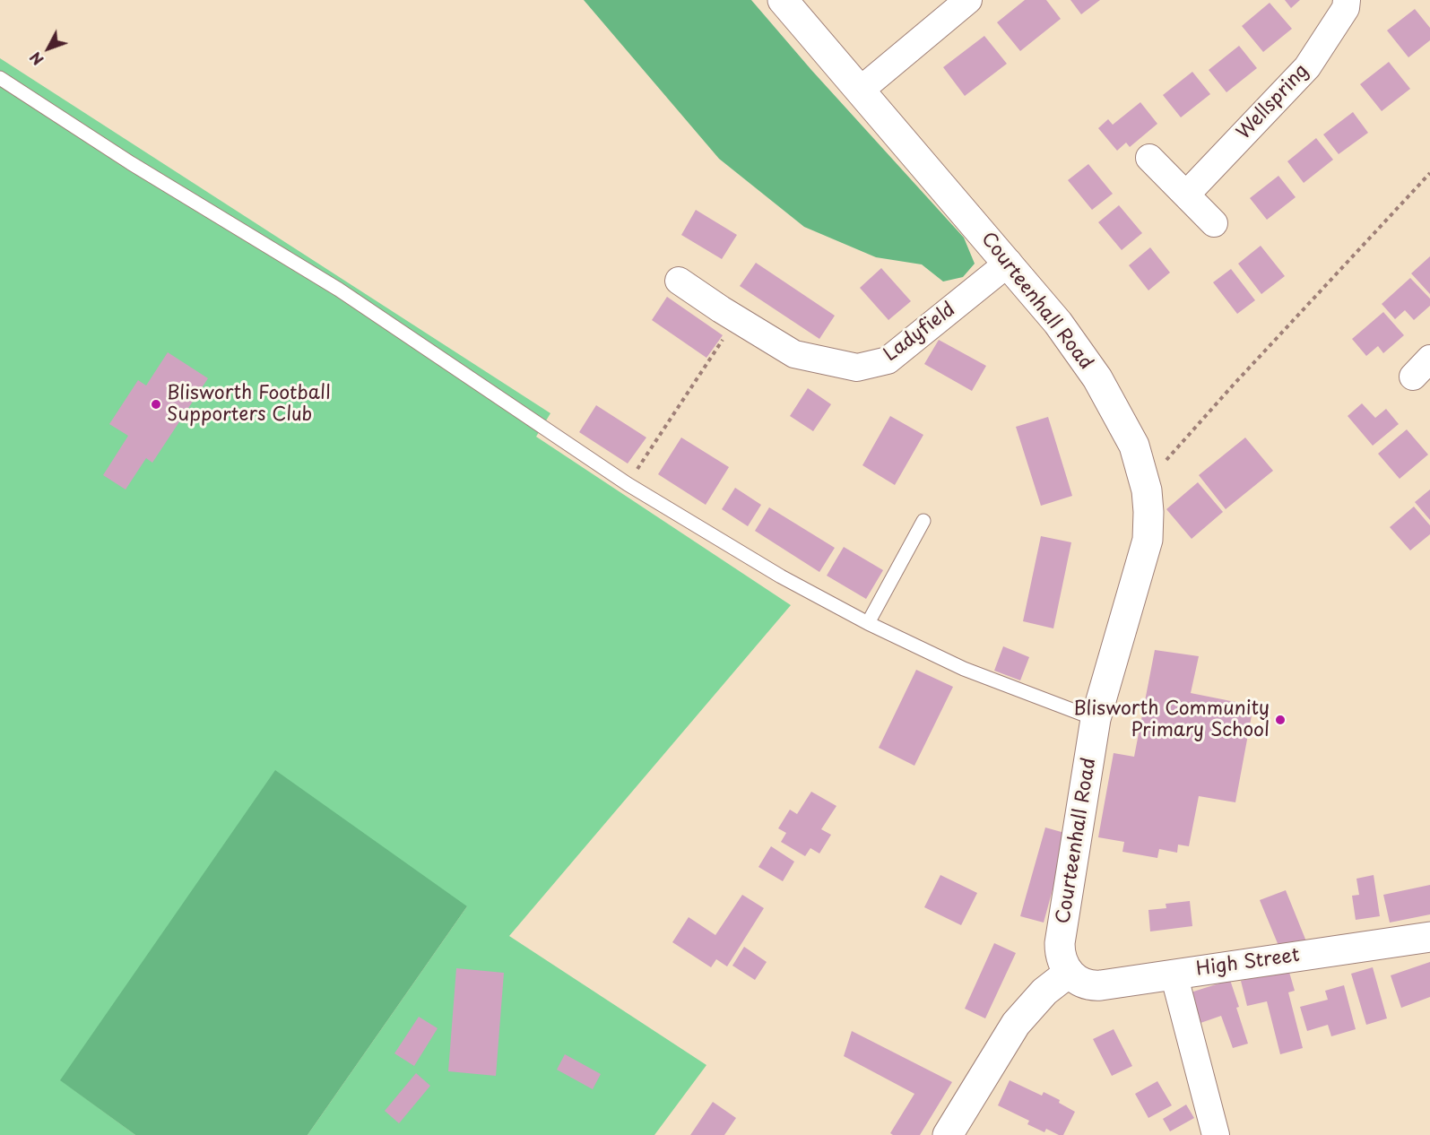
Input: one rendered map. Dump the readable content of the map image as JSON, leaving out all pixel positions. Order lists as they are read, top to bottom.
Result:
{
  "streets": {
    "street": [
      "Wellspring",
      "Courteenhall Road",
      "Ladyfield",
      "High Street"
    ]
  },
  "crossings": [
    ["Courteenhall Road", "Ladyfield"],
    ["Courteenhall Road", "High Street"]
  ],
  "places": ["Blisworth Football Supporters Club", "Blisworth Community Primary School"],
  "north": "bottom left"
}
